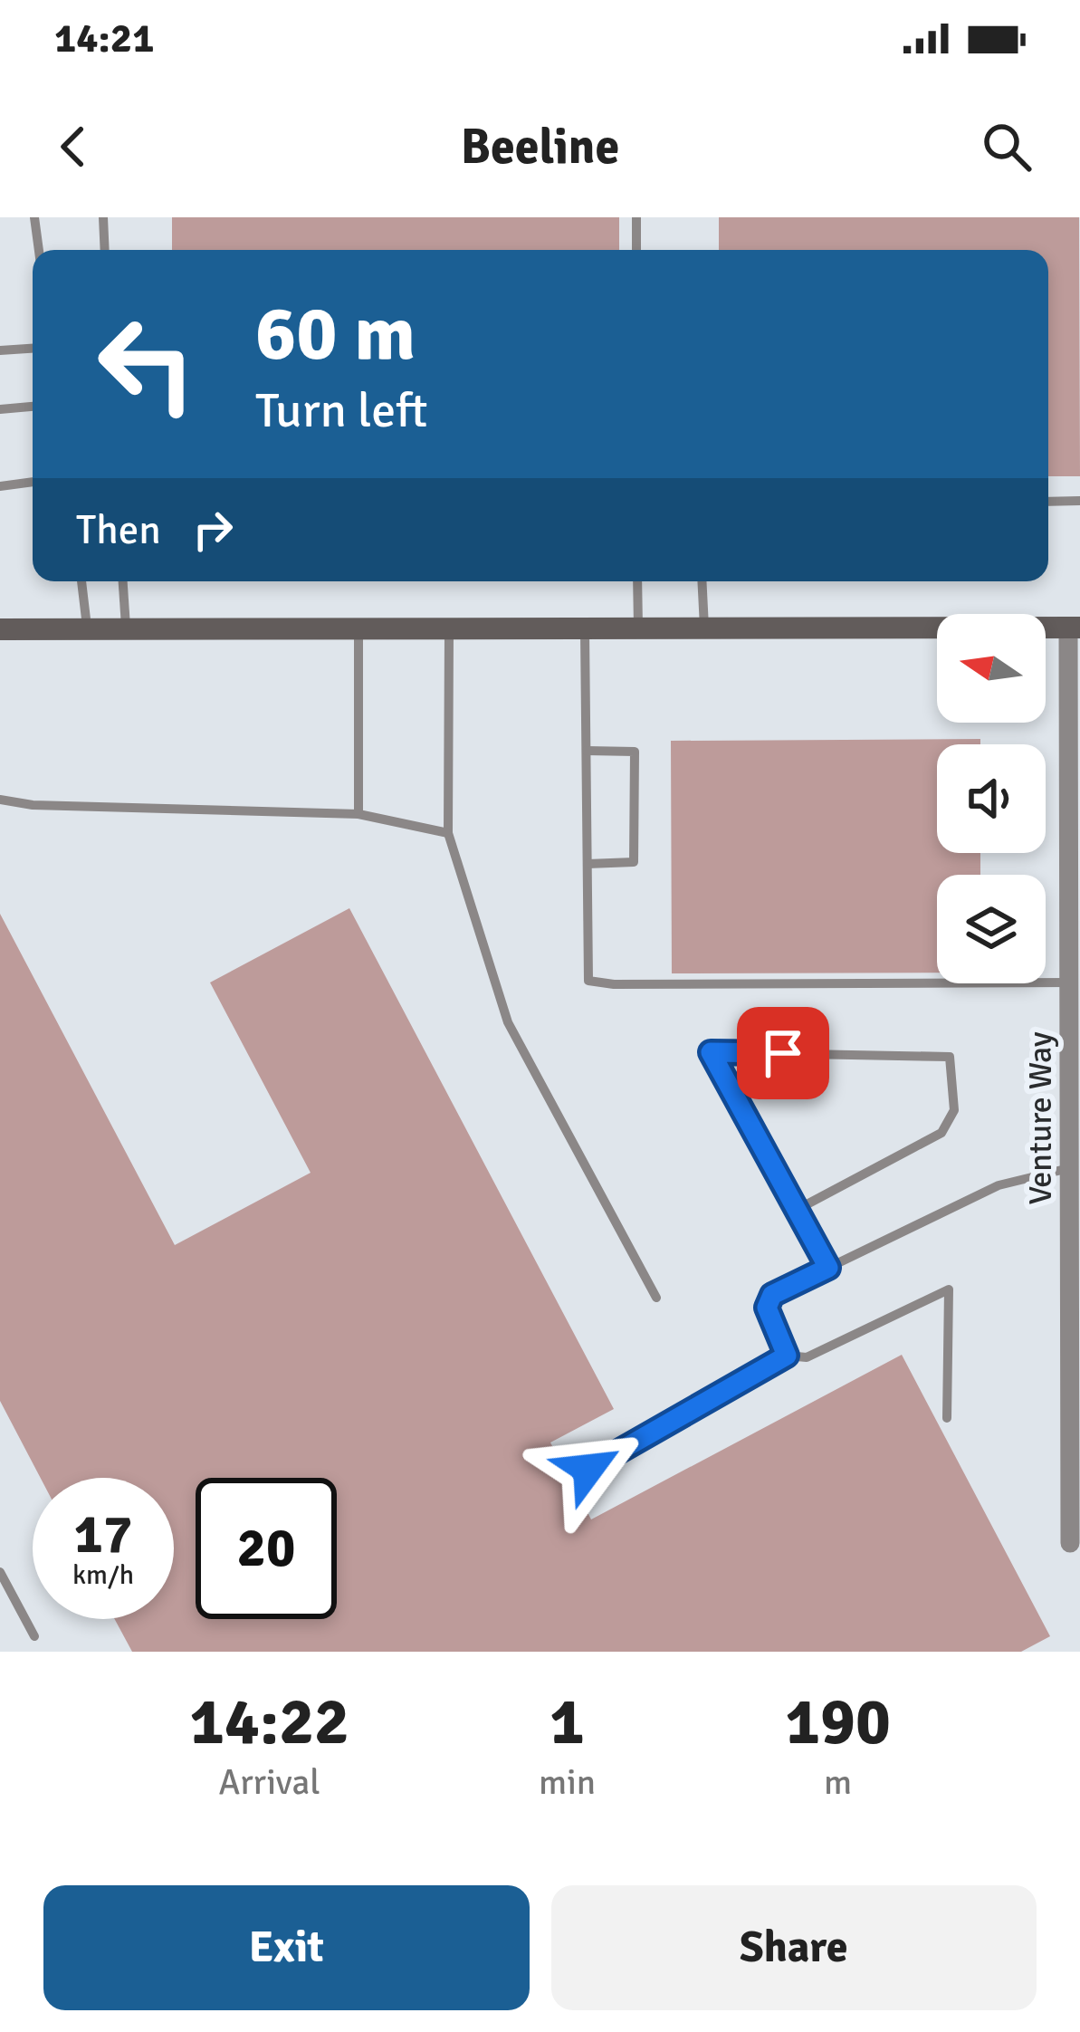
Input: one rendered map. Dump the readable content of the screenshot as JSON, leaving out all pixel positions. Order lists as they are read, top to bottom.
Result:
{
  "streets": {
    "street": ["Venture Way"]
  },
  "north": "left",
  "page": {
    "status": "14:21",
    "header": "Beeline",
    "turn": ["60 m", "Turn left"],
    "then": "Then",
    "speed": "17 km/h",
    "limit": "20",
    "eta": [
      "14:22",
      "Arrival",
      "1",
      "min",
      "190",
      "m"
    ],
    "buttons": ["Exit", "Share"]
  }
}
